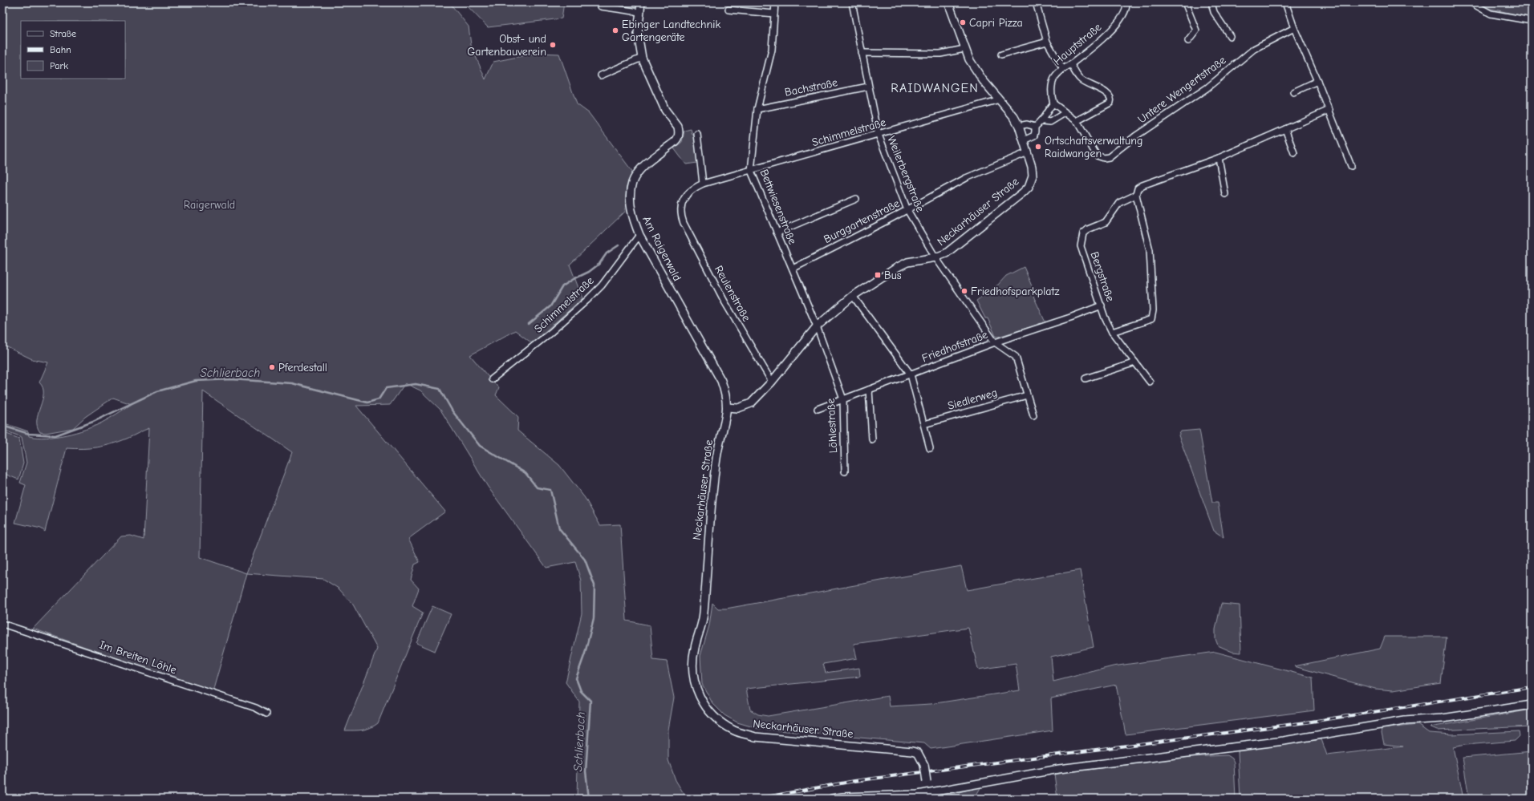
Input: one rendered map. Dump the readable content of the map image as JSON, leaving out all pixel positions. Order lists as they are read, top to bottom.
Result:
{
  "streets": {
    "street": [
      "Hauptstraße",
      "Bachstraße",
      "Untere Wengertstraße",
      "Schimmelstraße",
      "Weilerbergstraße",
      "Bettwiesenstraße",
      "Neckarhäuser Straße",
      "Burggartenstraße",
      "Am Raigerwald",
      "Bergstraße",
      "Reulenstraße",
      "Friedhofstraße",
      "Siedlerweg",
      "Löhlestraße",
      "Im Breiten Löhle"
    ]
  },
  "crossings": [
    ["Hauptstraße", "Untere Wengertstraße"],
    ["Bachstraße", "Weilerbergstraße"],
    ["Bachstraße", "Bettwiesenstraße"],
    ["Schimmelstraße", "Weilerbergstraße"],
    ["Schimmelstraße", "Bettwiesenstraße"],
    ["Schimmelstraße", "Neckarhäuser Straße"],
    ["Schimmelstraße", "Am Raigerwald"],
    ["Schimmelstraße", "Reulenstraße"],
    ["Weilerbergstraße", "Neckarhäuser Straße"],
    ["Weilerbergstraße", "Burggartenstraße"],
    ["Weilerbergstraße", "Friedhofstraße"],
    ["Weilerbergstraße", "Siedlerweg"],
    ["Bettwiesenstraße", "Neckarhäuser Straße"],
    ["Bettwiesenstraße", "Burggartenstraße"],
    ["Bettwiesenstraße", "Löhlestraße"],
    ["Neckarhäuser Straße", "Burggartenstraße"],
    ["Neckarhäuser Straße", "Am Raigerwald"],
    ["Neckarhäuser Straße", "Reulenstraße"],
    ["Neckarhäuser Straße", "Löhlestraße"],
    ["Bergstraße", "Friedhofstraße"],
    ["Friedhofstraße", "Löhlestraße"]
  ],
  "districts": ["RAIDWANGEN"],
  "water": ["Schlierbach"],
  "parks": ["Raigerwald"],
  "places": {
    "other": [
      "Capri Pizza",
      "Ebinger Landtechnik Gartengeräte",
      "Obst- und Gartenbauverein",
      "Ortschaftsverwaltung Raidwangen",
      "Friedhofsparkplatz",
      "Pferdestall"
    ],
    "transit": ["Bus"]
  },
  "legend": ["Straße", "Bahn", "Park"]
}
